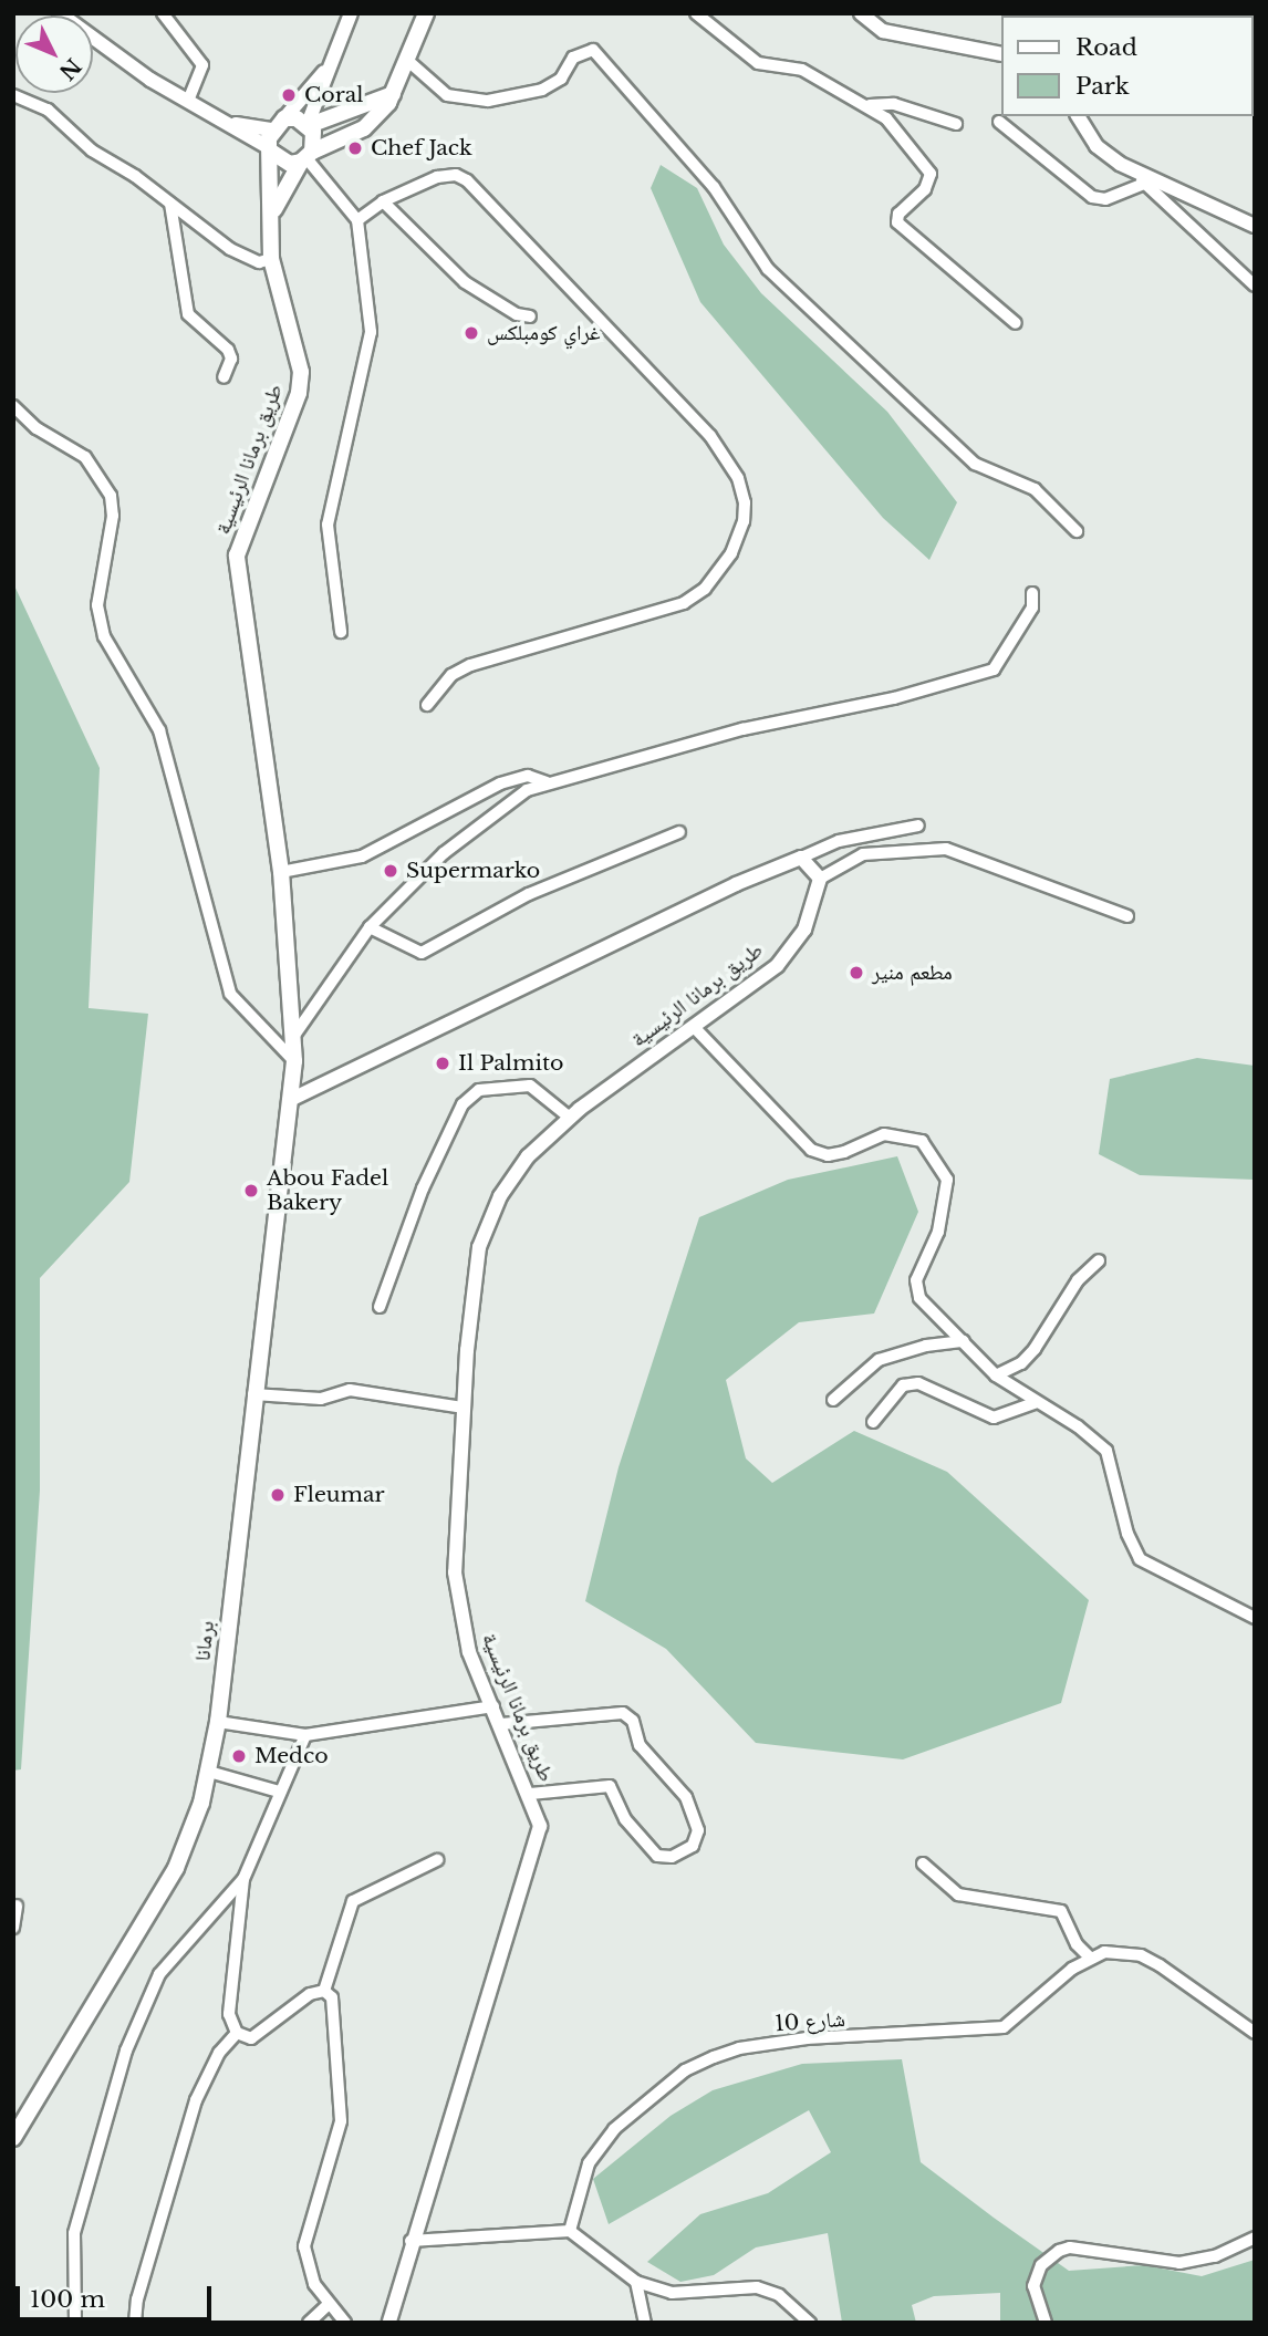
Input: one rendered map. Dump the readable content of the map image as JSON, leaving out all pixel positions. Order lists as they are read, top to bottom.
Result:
{
  "streets": {
    "main road": ["طريق برمانا الرئيسية", "برمانا"],
    "street": ["شارع 10"]
  },
  "crossings": [
    ["طريق برمانا الرئيسية", "برمانا"]
  ],
  "places": [
    "Coral",
    "Chef Jack",
    "غراي كومبلكس",
    "Supermarko",
    "مطعم منير",
    "Il Palmito",
    "Abou Fadel Bakery",
    "Fleumar",
    "Medco"
  ],
  "legend": ["Road", "Park"],
  "scale_bar": "100 m",
  "north": "bottom right"
}
